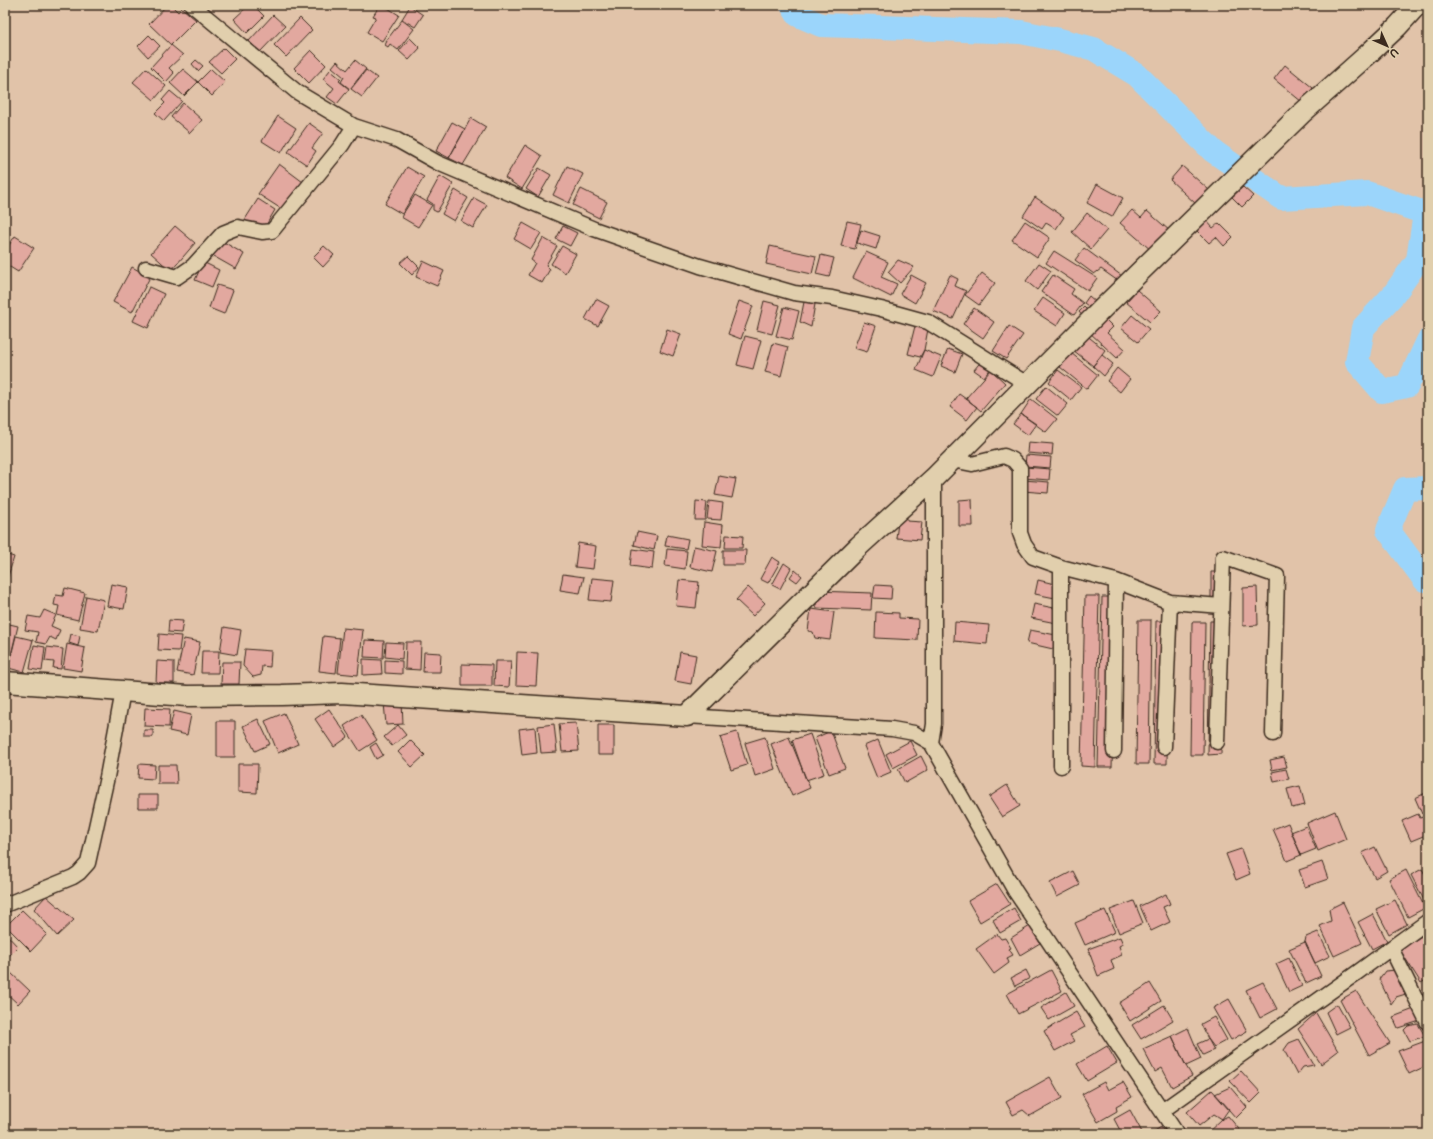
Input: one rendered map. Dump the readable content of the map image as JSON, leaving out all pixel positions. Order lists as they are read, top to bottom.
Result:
{
  "north": "bottom right"
}
